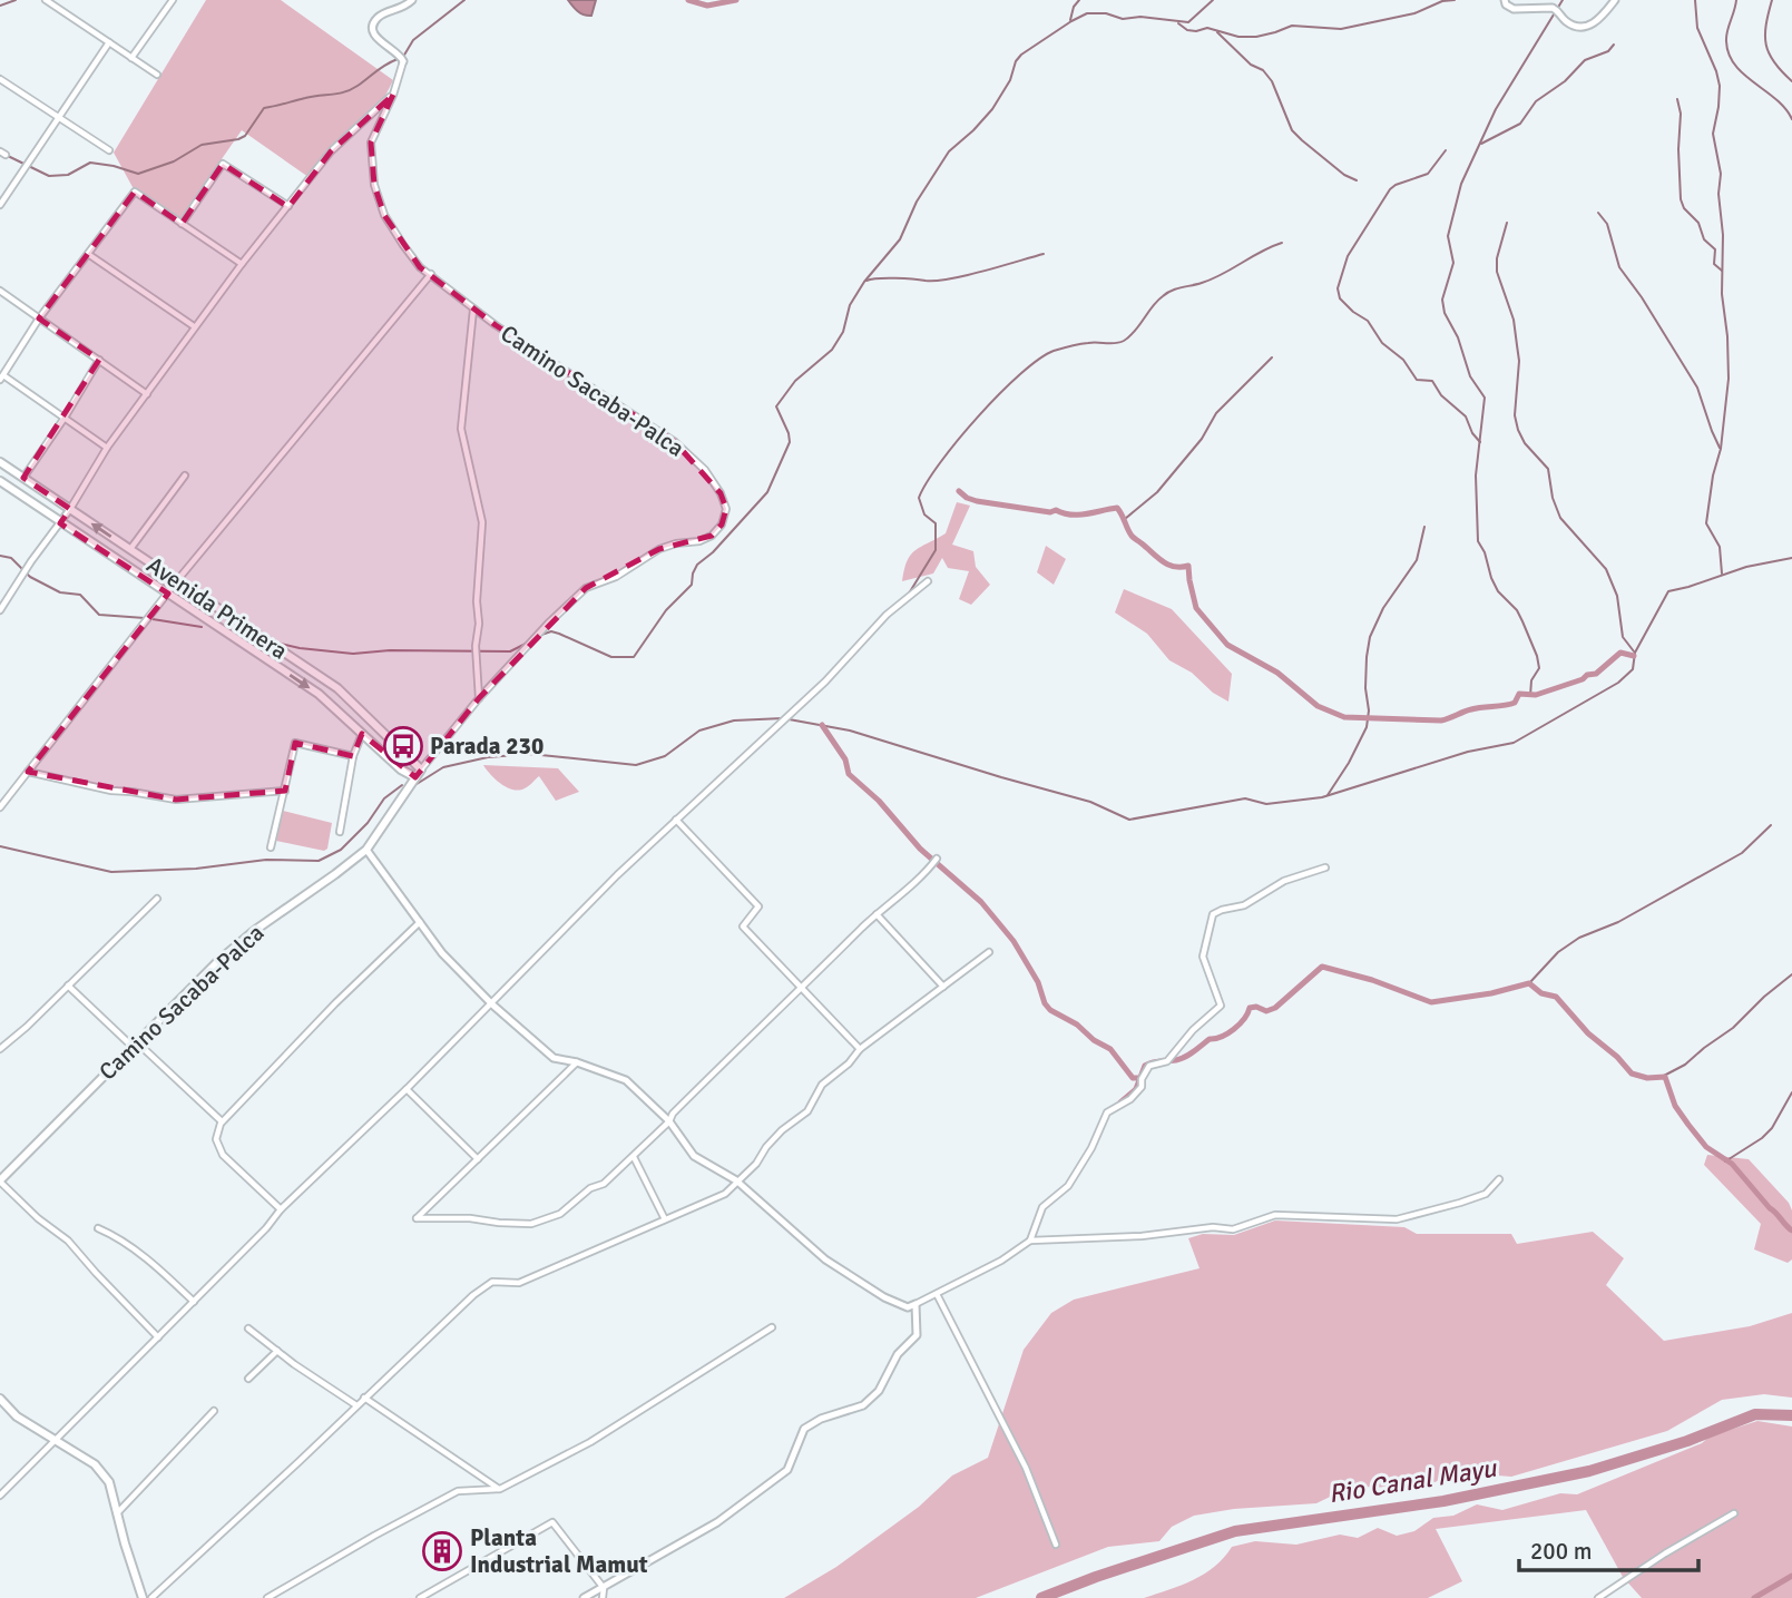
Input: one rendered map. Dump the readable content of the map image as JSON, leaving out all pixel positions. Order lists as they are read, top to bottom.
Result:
{
  "streets": {
    "main road": ["Camino Sacaba-Palca", "Avenida Primera"]
  },
  "crossings": [
    ["Camino Sacaba-Palca", "Avenida Primera"]
  ],
  "water": ["Rio Canal Mayu"],
  "places": {
    "bus stop": ["Parada 230"],
    "building": ["Planta Industrial Mamut"]
  },
  "scale_bar": "200 m"
}
